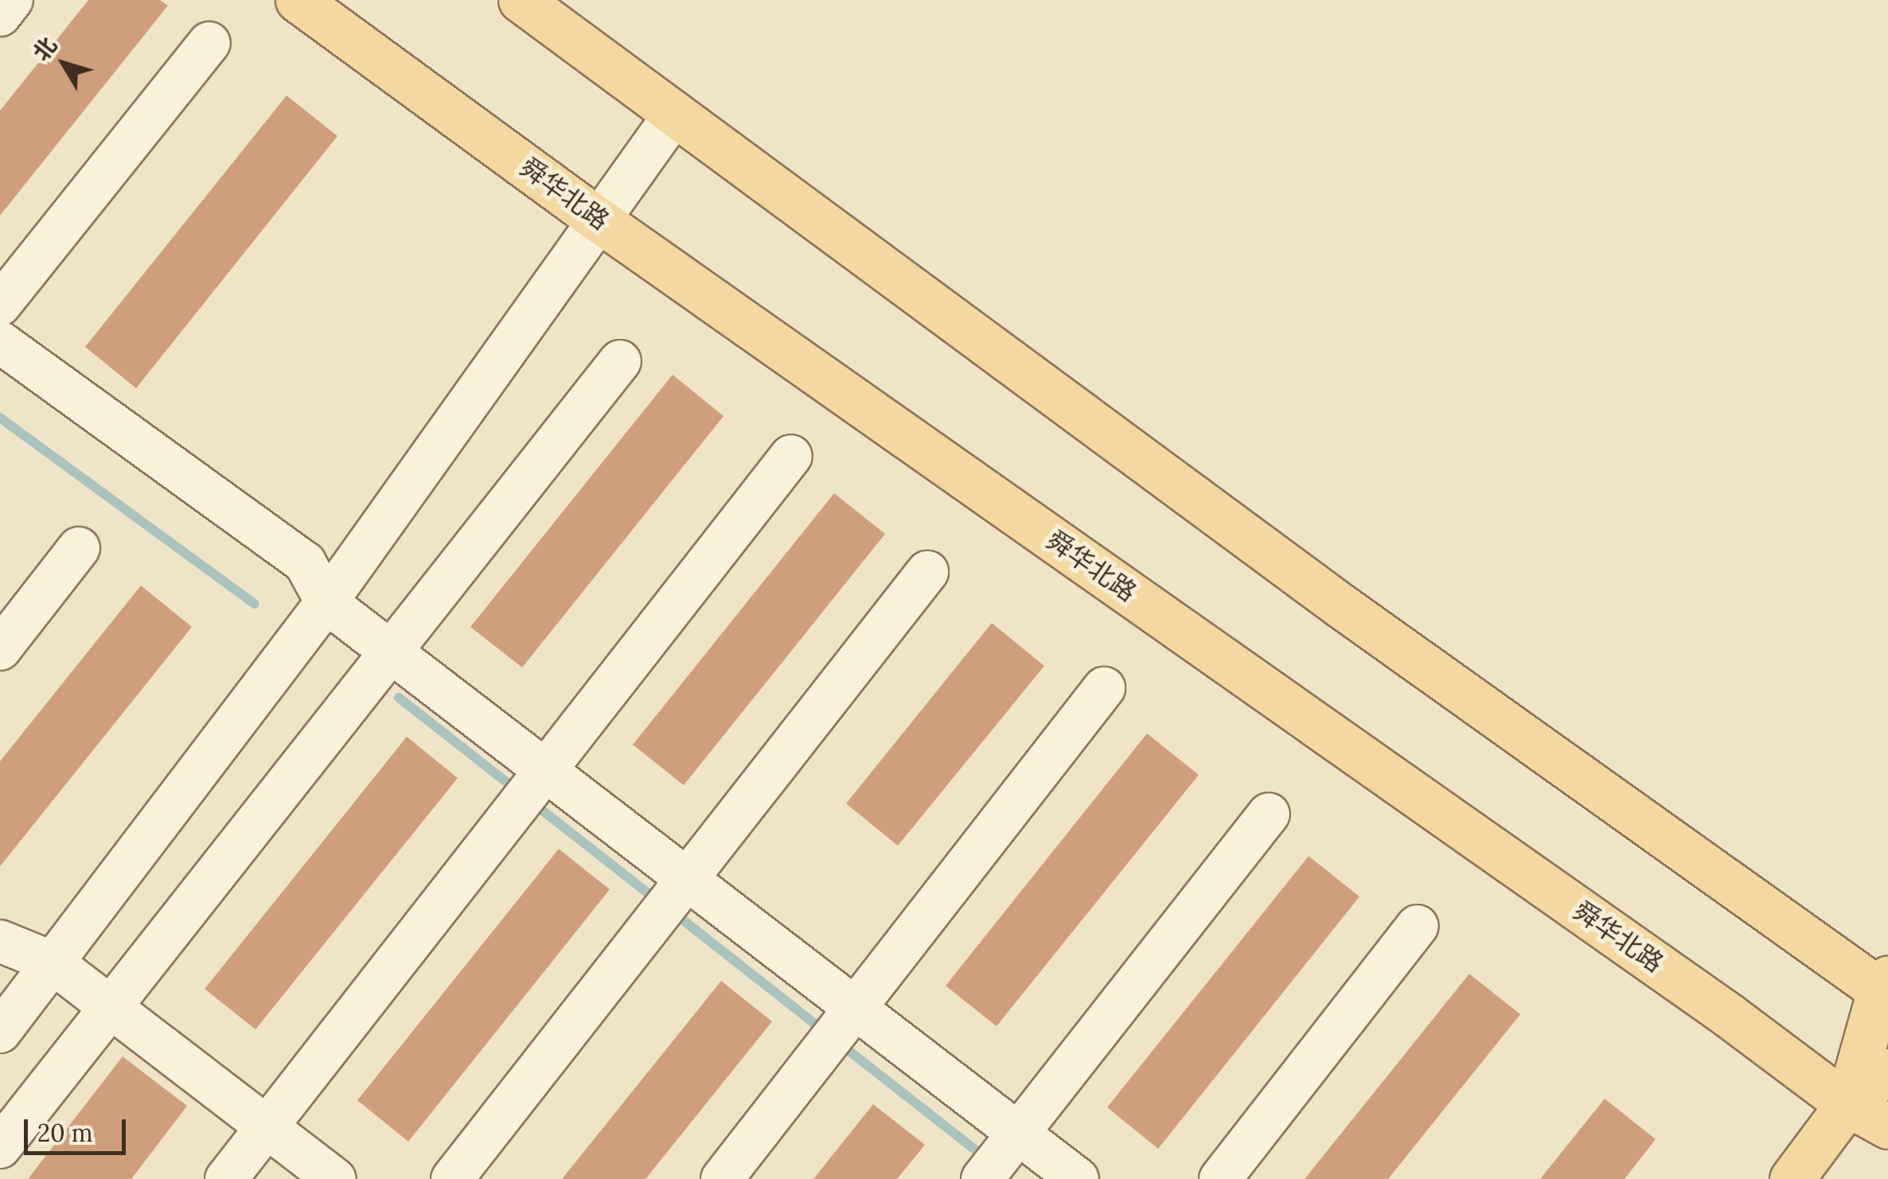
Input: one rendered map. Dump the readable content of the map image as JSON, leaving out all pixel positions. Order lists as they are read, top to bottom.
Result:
{
  "streets": {
    "main road": ["舜华北路"]
  },
  "scale_bar": "20 m",
  "north": "top left"
}
